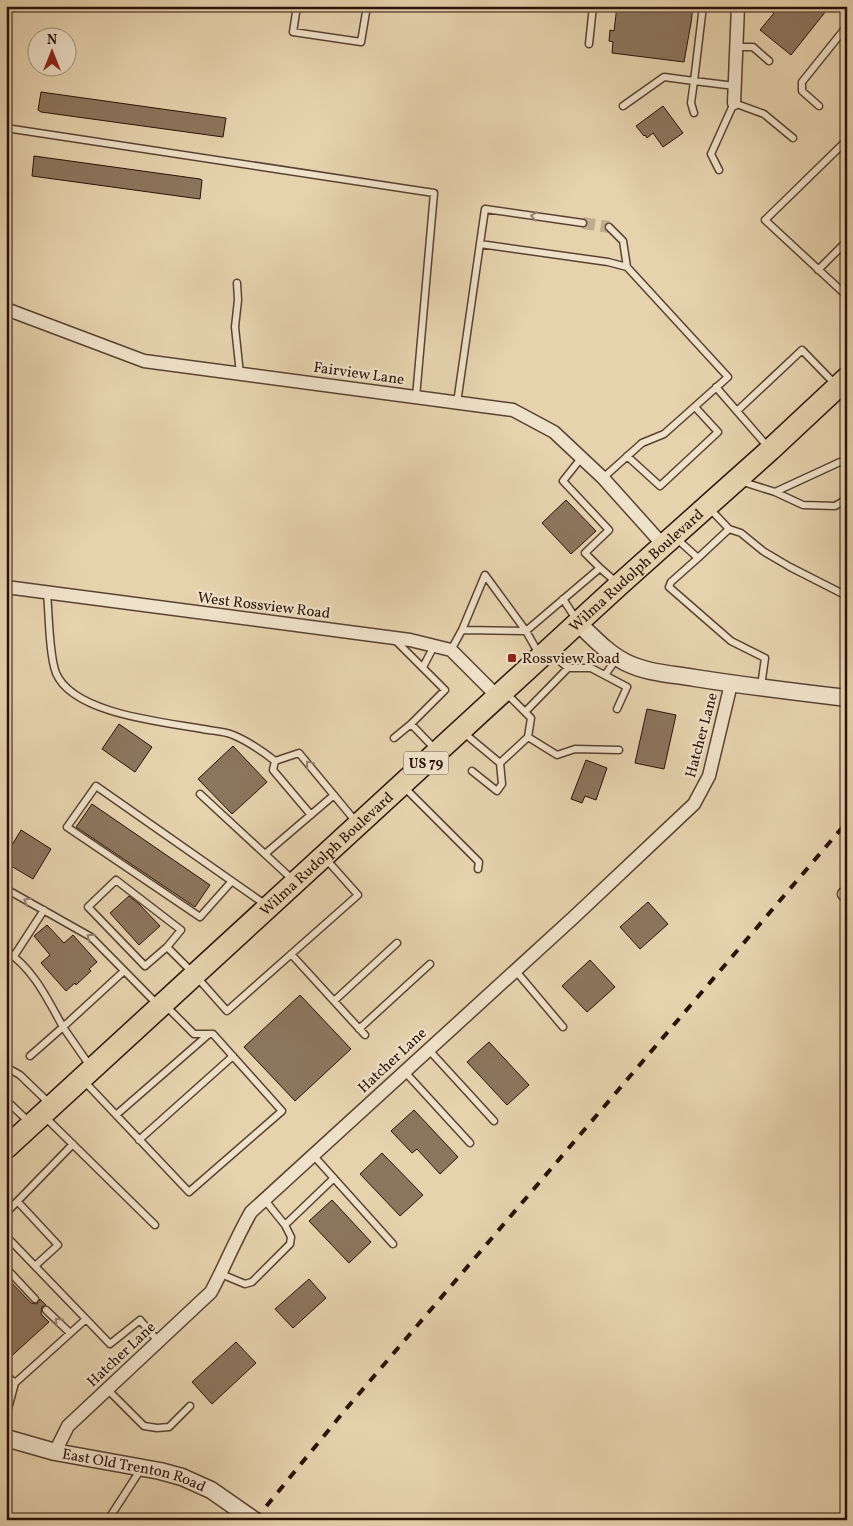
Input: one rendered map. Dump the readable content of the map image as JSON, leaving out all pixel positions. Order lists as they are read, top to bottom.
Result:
{
  "streets": {
    "highway": ["Wilma Rudolph Boulevard", "US 79"],
    "street": [
      "Fairview Lane",
      "West Rossview Road",
      "Hatcher Lane",
      "East Old Trenton Road"
    ]
  },
  "crossings": [
    ["Fairview Lane", "Wilma Rudolph Boulevard"],
    ["Hatcher Lane", "East Old Trenton Road"]
  ],
  "places": {
    "transit": ["Rossview Road"]
  },
  "north": "top"
}
